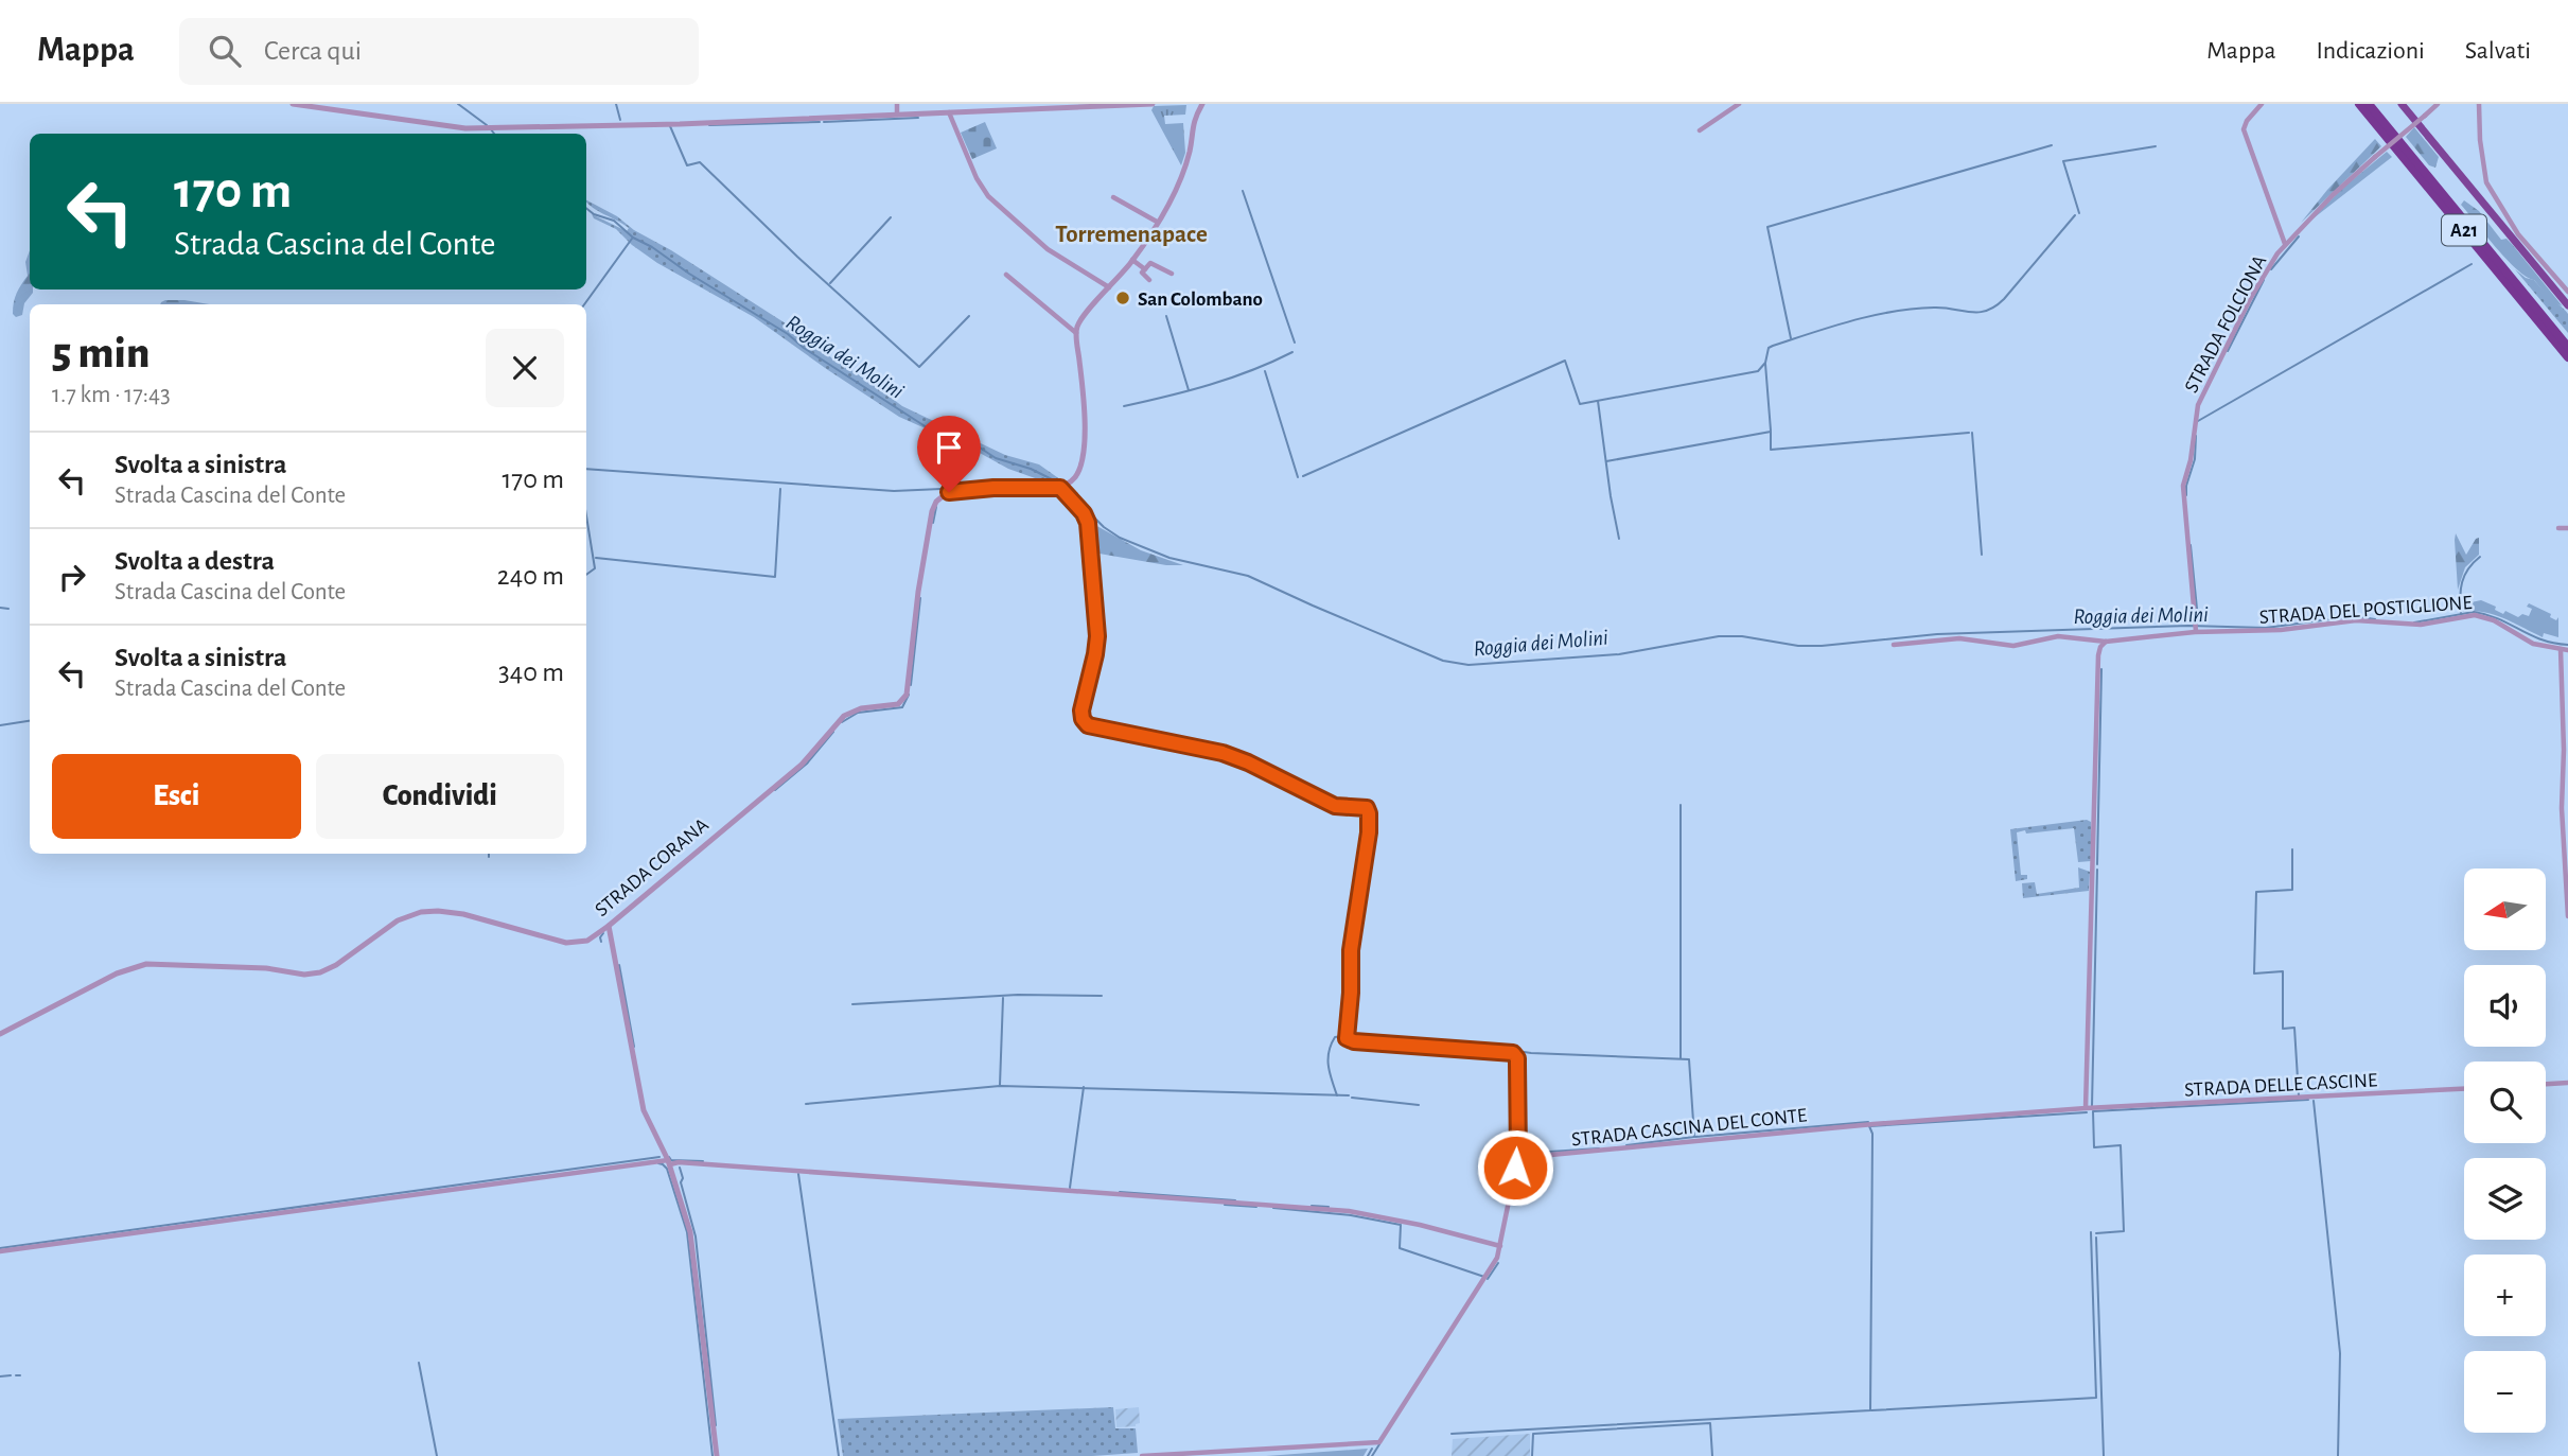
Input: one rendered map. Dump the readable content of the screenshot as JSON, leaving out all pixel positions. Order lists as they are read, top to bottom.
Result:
{
  "streets": {
    "highway": ["A21"],
    "street": [
      "STRADA FOLCIONA",
      "STRADA DEL POSTIGLIONE",
      "STRADA CORANA",
      "STRADA DELLE CASCINE",
      "STRADA CASCINA DEL CONTE"
    ]
  },
  "crossings": [
    ["STRADA FOLCIONA", "STRADA DEL POSTIGLIONE"],
    ["STRADA DELLE CASCINE", "STRADA CASCINA DEL CONTE"]
  ],
  "districts": ["Torremenapace"],
  "water": ["Roggia dei Molini"],
  "places": ["San Colombano"],
  "north": "left",
  "page": {
    "header": "Mappa",
    "search": "Cerca qui",
    "nav": ["Mappa", "Indicazioni", "Salvati"],
    "turn": ["170 m", "Strada Cascina del Conte"],
    "heading": ["5 min", "1.7 km · 17:43"],
    "list": [
      {
        "name": "Svolta a sinistra",
        "note": "Strada Cascina del Conte",
        "value": "170 m"
      },
      {
        "name": "Svolta a destra",
        "note": "Strada Cascina del Conte",
        "value": "240 m"
      },
      {
        "name": "Svolta a sinistra",
        "note": "Strada Cascina del Conte",
        "value": "340 m"
      }
    ],
    "buttons": ["Esci", "Condividi"],
    "map_buttons": ["+", "−"]
  }
}
